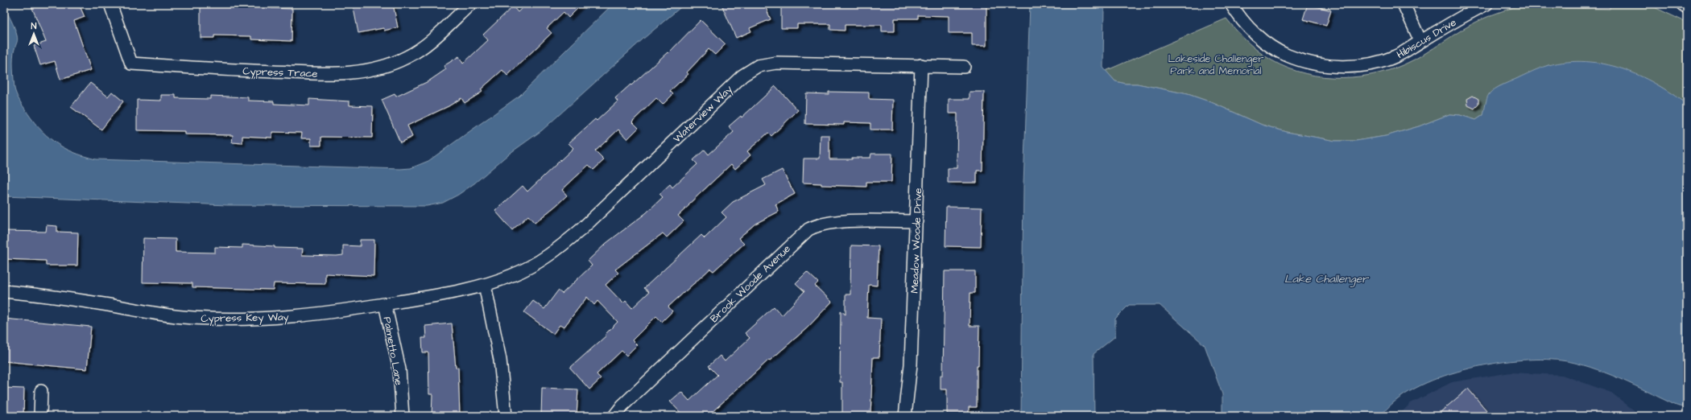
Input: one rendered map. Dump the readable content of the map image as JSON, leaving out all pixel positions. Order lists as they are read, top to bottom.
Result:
{
  "streets": {
    "street": [
      "Hibiscus Drive",
      "Cypress Trace",
      "Waterview Way",
      "Meadow Woode Drive",
      "Brook Woode Avenue",
      "Cypress Key Way",
      "Palmetto Lane"
    ]
  },
  "crossings": [
    ["Waterview Way", "Meadow Woode Drive"],
    ["Waterview Way", "Cypress Key Way"],
    ["Meadow Woode Drive", "Brook Woode Avenue"],
    ["Cypress Key Way", "Palmetto Lane"]
  ],
  "water": ["Lake Challenger"],
  "parks": ["Lakeside Challenger Park and Memorial"],
  "north": "top"
}
